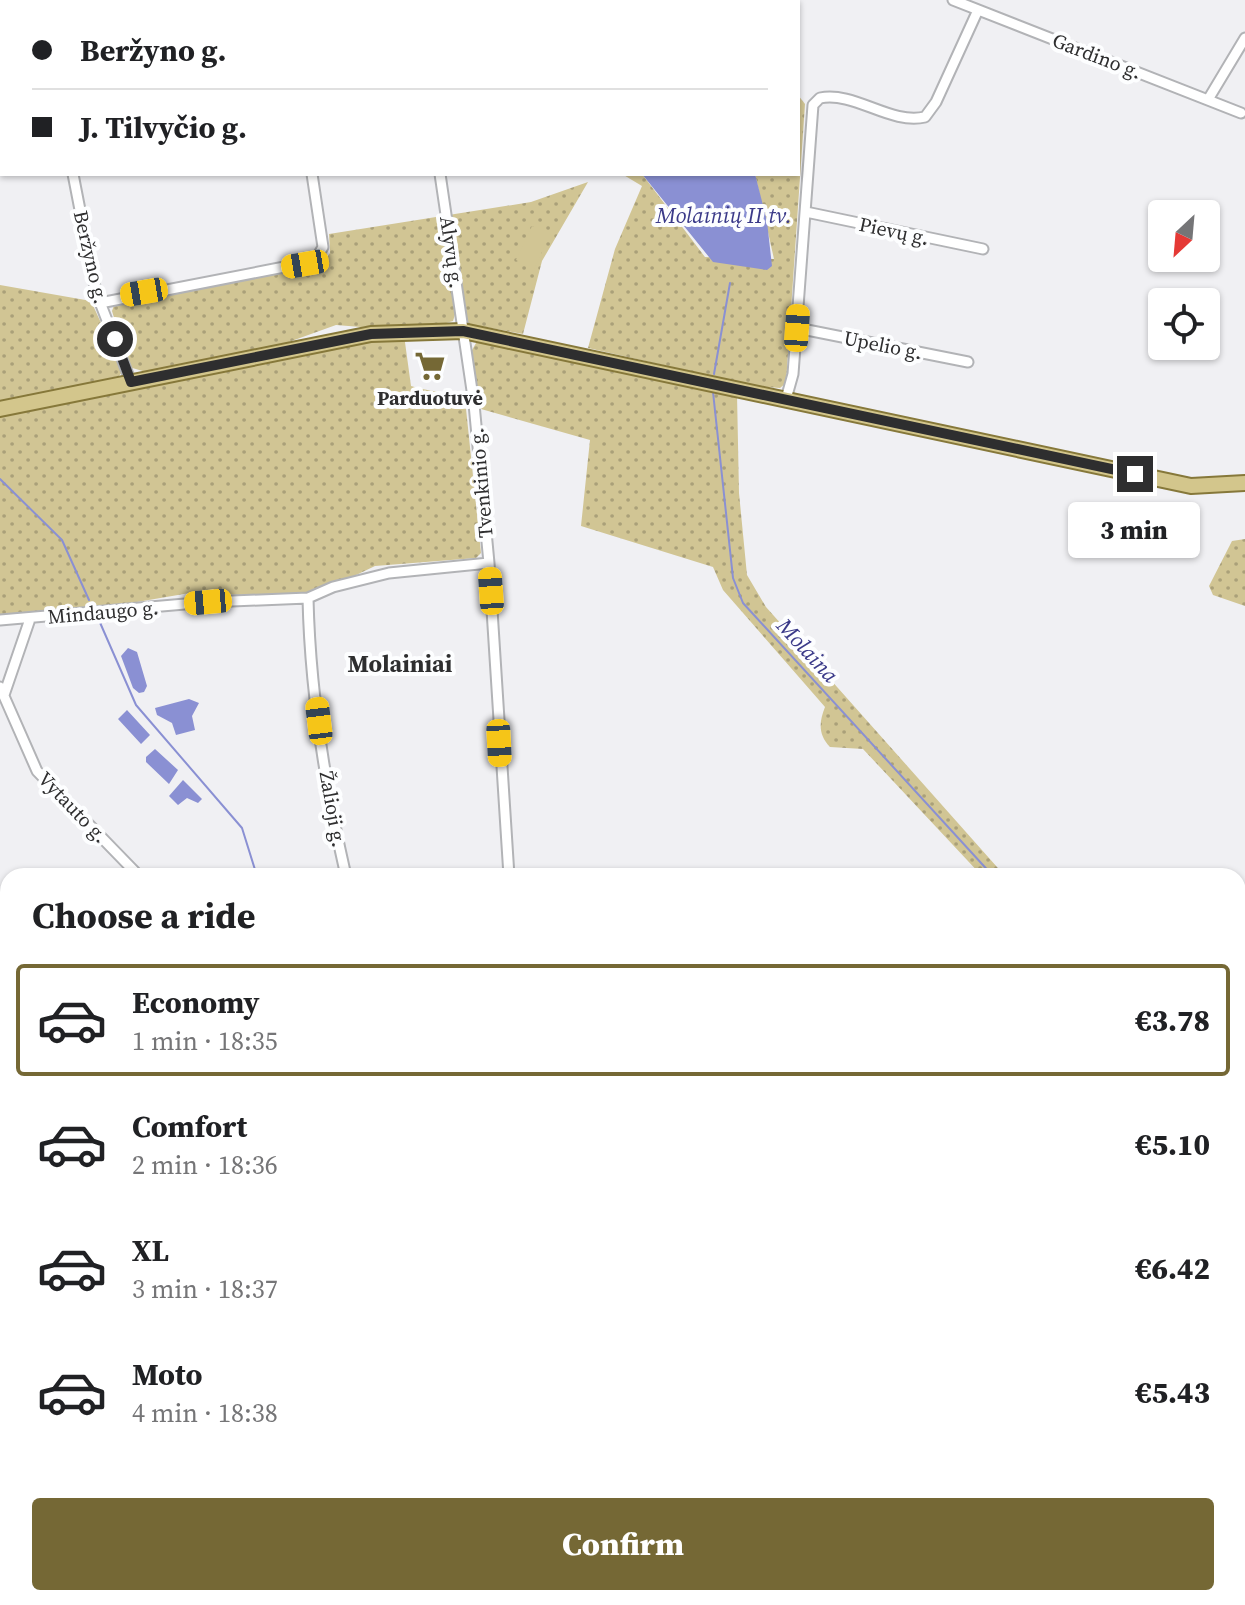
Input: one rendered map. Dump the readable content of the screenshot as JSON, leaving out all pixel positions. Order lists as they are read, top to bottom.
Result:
{
  "streets": {
    "street": [
      "Gardino g.",
      "Pievų g.",
      "Alyvų g.",
      "Beržyno g.",
      "Upelio g.",
      "Tvenkinio g.",
      "Mindaugo g.",
      "Vytauto g.",
      "Žalioji g."
    ]
  },
  "crossings": [
    ["Alyvų g.", "Tvenkinio g."],
    ["Tvenkinio g.", "Mindaugo g."],
    ["Mindaugo g.", "Žalioji g."]
  ],
  "districts": ["Molainiai"],
  "water": ["Molainių II tv.", "Molaina"],
  "places": {
    "supermarket": ["Parduotuvė"]
  },
  "north": "bottom left",
  "page": {
    "banner": ["Beržyno g.", "J. Tilvyčio g."],
    "bubble": "3 min",
    "heading": "Choose a ride",
    "list": [
      {
        "name": "Economy",
        "note": "1 min · 18:35",
        "value": "€3.78"
      },
      {
        "name": "Comfort",
        "note": "2 min · 18:36",
        "value": "€5.10"
      },
      {
        "name": "XL",
        "note": "3 min · 18:37",
        "value": "€6.42"
      },
      {
        "name": "Moto",
        "note": "4 min · 18:38",
        "value": "€5.43"
      }
    ],
    "buttons": "Confirm"
  }
}
